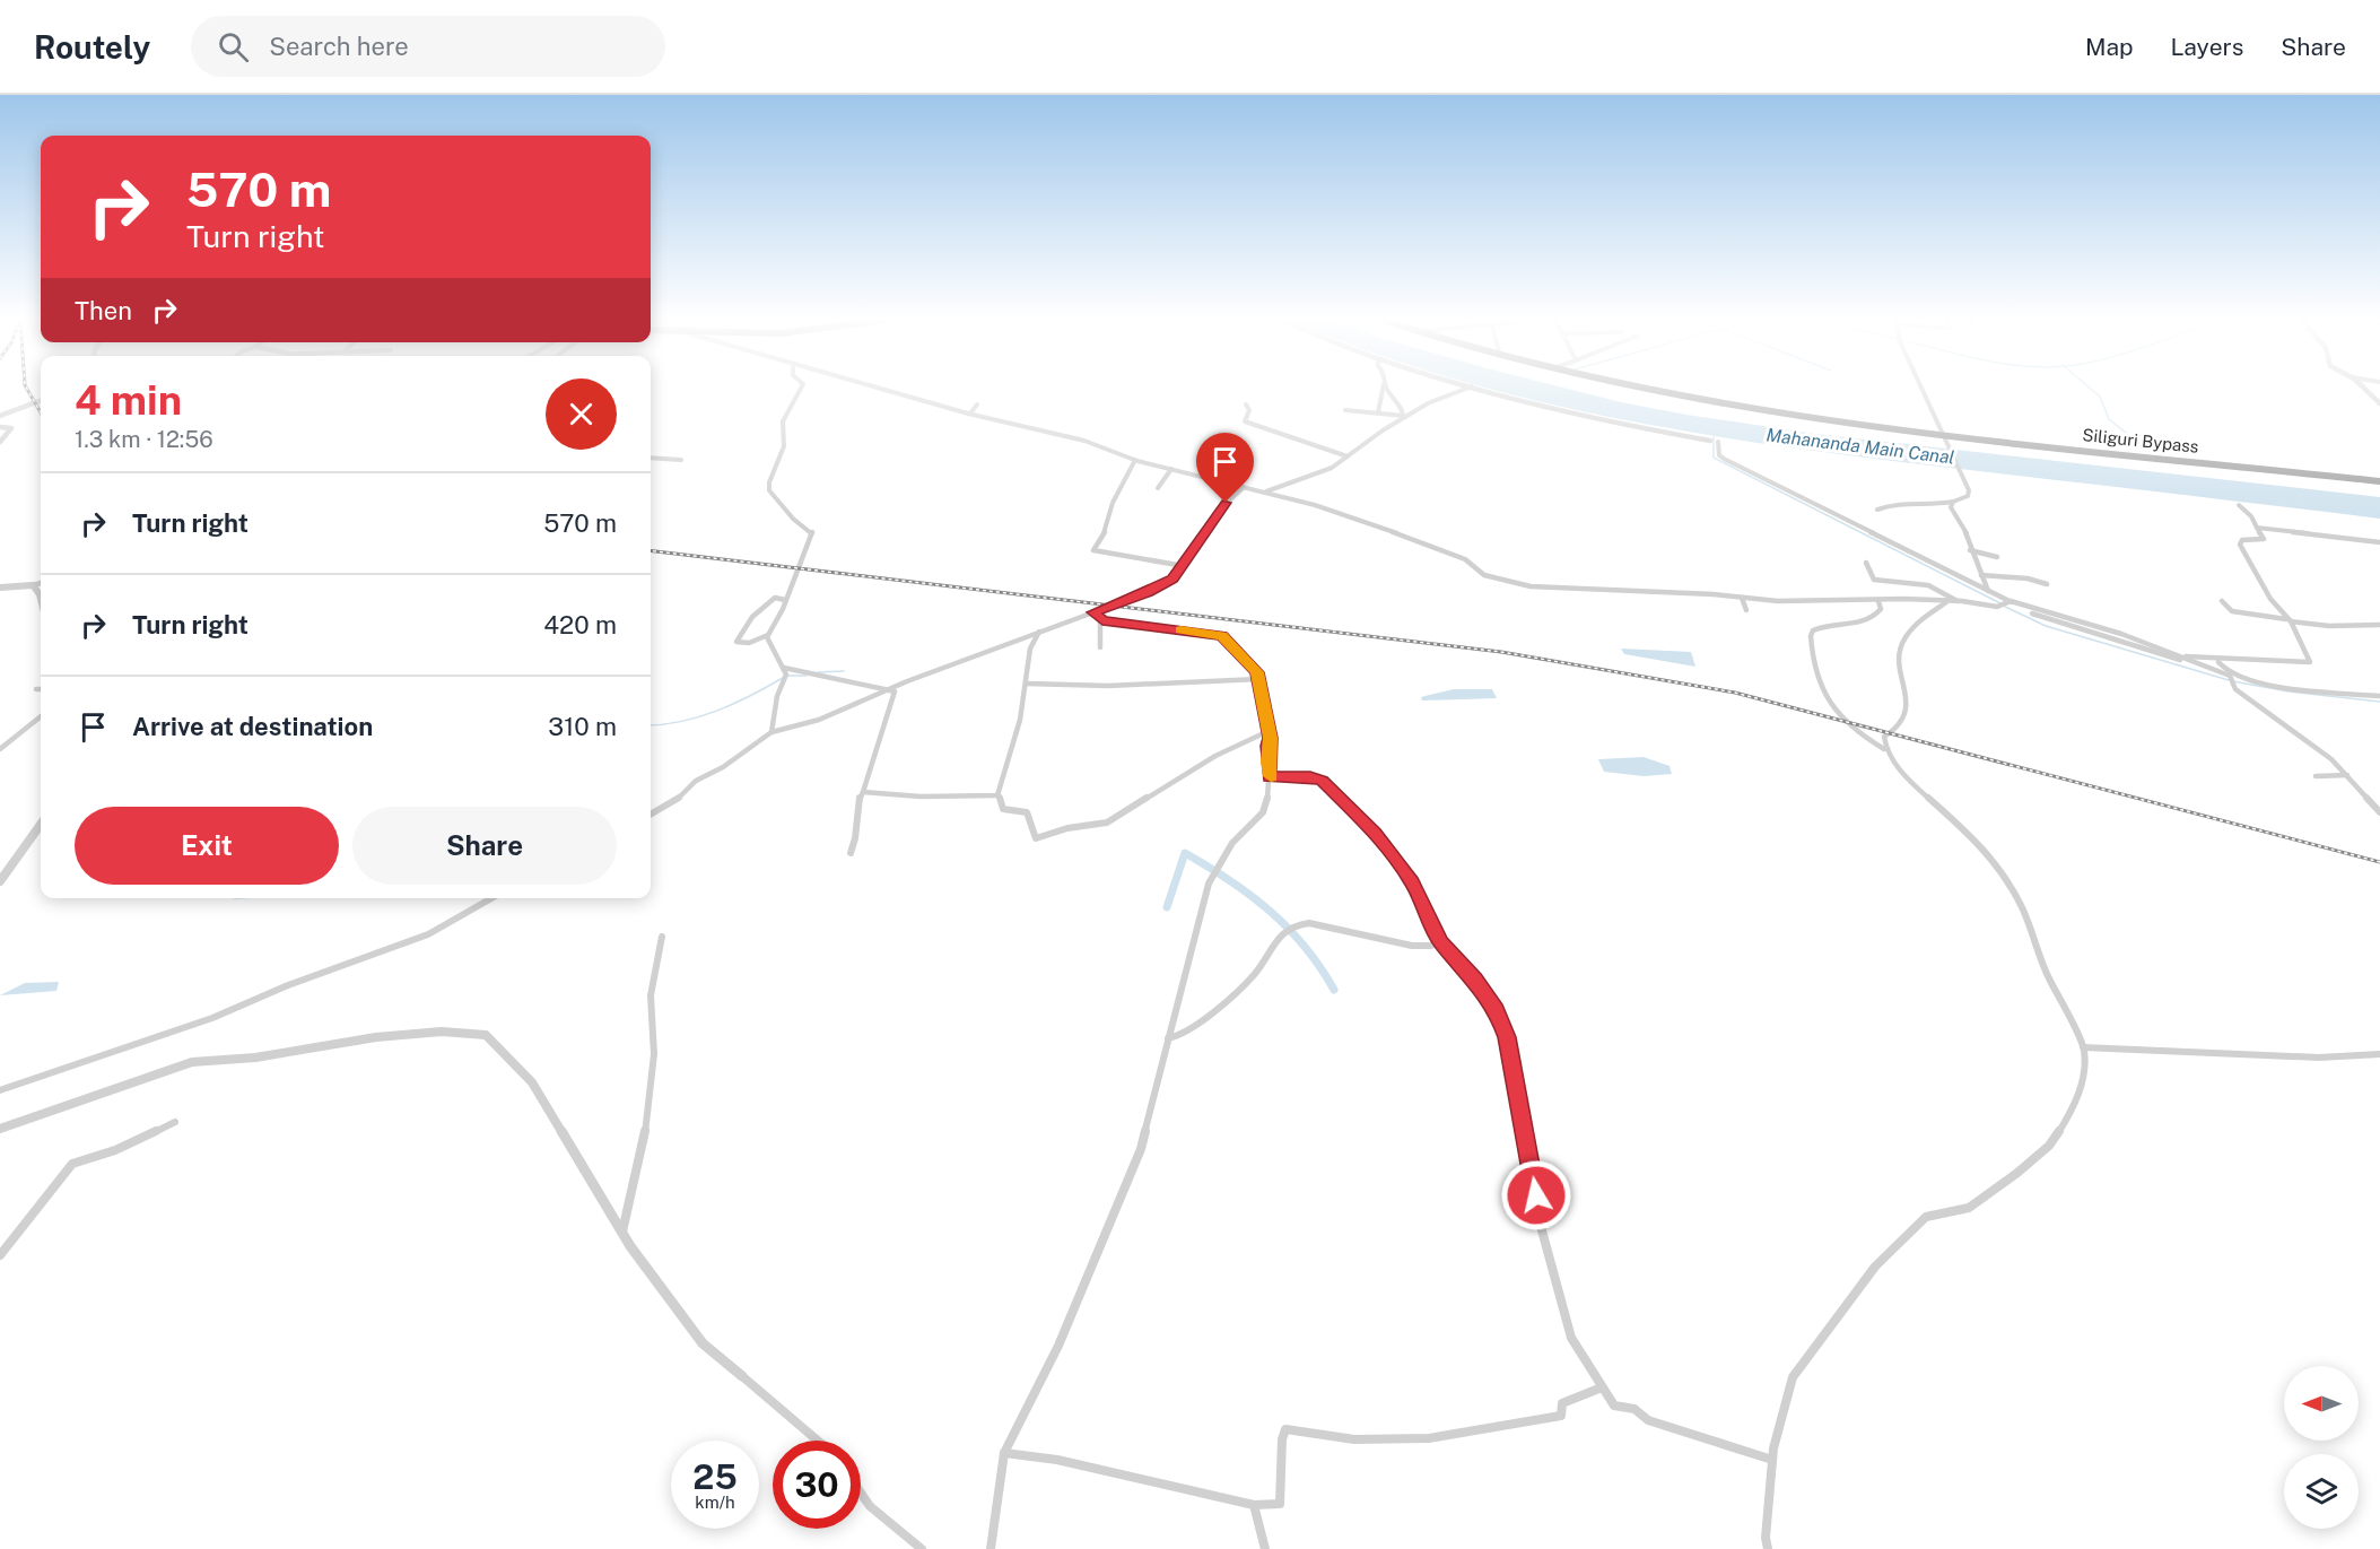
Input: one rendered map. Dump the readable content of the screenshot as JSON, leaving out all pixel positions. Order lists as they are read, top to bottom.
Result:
{
  "streets": {
    "highway": ["Siliguri Bypass"]
  },
  "water": ["Mahananda Main Canal"],
  "north": "left",
  "page": {
    "header": "Routely",
    "search": "Search here",
    "nav": ["Map", "Layers", "Share"],
    "turn": ["570 m", "Turn right"],
    "then": "Then",
    "heading": ["4 min", "1.3 km · 12:56"],
    "list": [
      {
        "name": "Turn right",
        "value": "570 m"
      },
      {
        "name": "Turn right",
        "value": "420 m"
      },
      {
        "name": "Arrive at destination",
        "value": "310 m"
      }
    ],
    "buttons": ["Exit", "Share"],
    "speed": "25 km/h",
    "limit": "30"
  }
}
